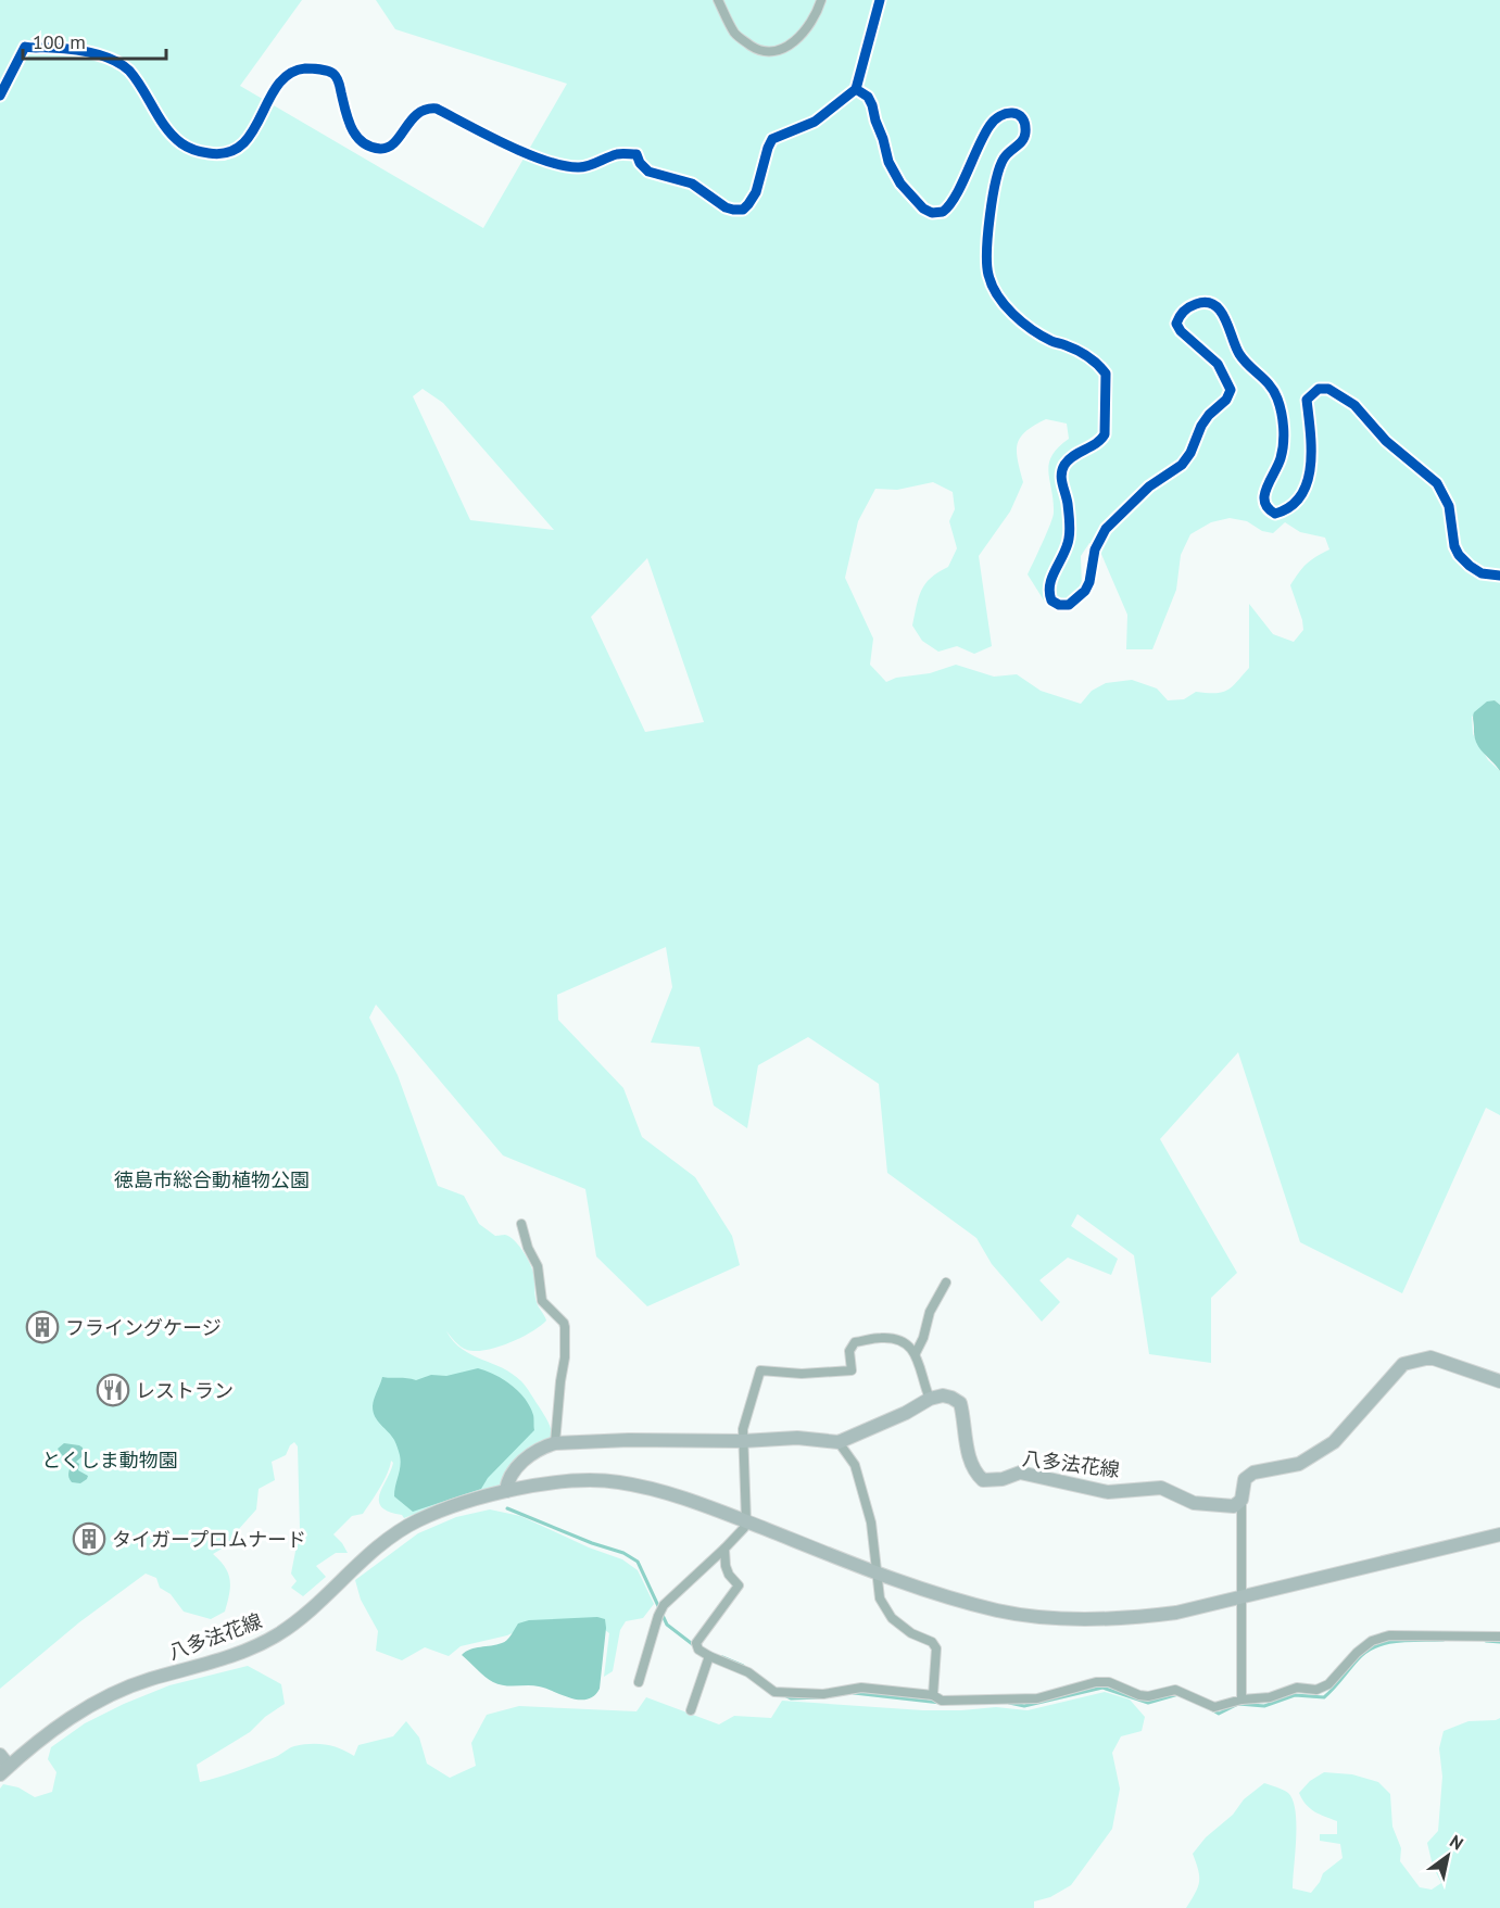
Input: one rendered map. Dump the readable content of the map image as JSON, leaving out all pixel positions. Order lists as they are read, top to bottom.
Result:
{
  "streets": {
    "main road": ["八多法花線"]
  },
  "parks": ["徳島市総合動植物公園", "とくしま動物園"],
  "places": {
    "building": ["フライングケージ", "タイガープロムナード"],
    "restaurant": ["レストラン"]
  },
  "scale_bar": "100 m",
  "north": "top right"
}
